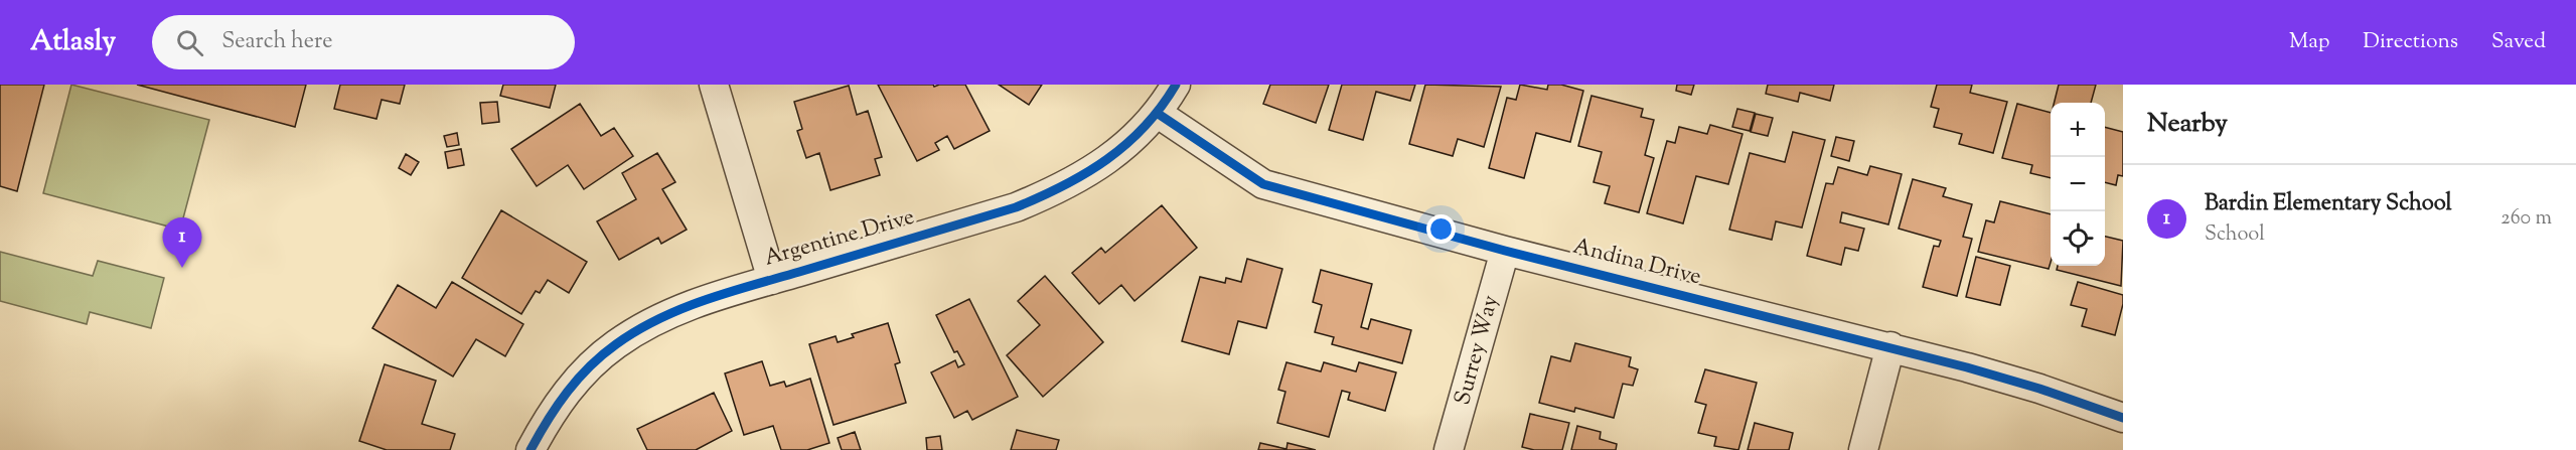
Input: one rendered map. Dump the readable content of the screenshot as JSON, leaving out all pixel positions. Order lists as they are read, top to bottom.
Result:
{
  "streets": {
    "street": ["Argentine Drive", "Andina Drive", "Surrey Way"]
  },
  "crossings": [
    ["Argentine Drive", "Andina Drive"],
    ["Andina Drive", "Surrey Way"]
  ],
  "page": {
    "header": "Atlasly",
    "search": "Search here",
    "nav": ["Map", "Directions", "Saved"],
    "heading": "Nearby",
    "map_buttons": ["+", "−"],
    "list": [
      {
        "mark": "1",
        "name": "Bardin Elementary School",
        "note": "School",
        "value": "260 m"
      }
    ],
    "pins": "1"
  }
}
